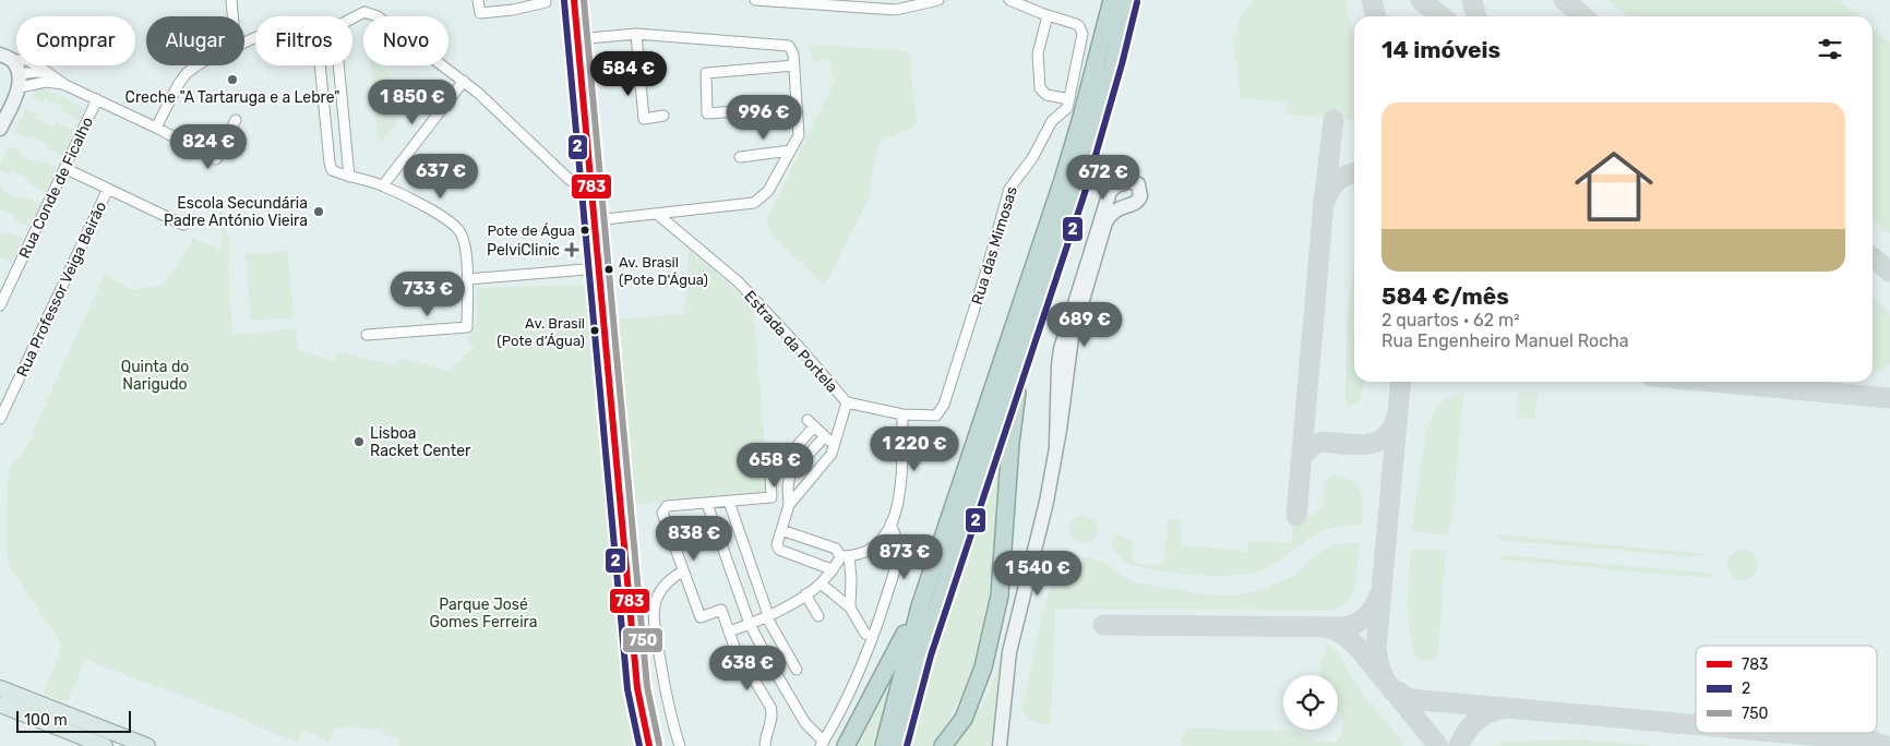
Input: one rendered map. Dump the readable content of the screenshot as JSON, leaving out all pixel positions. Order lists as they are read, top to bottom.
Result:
{
  "streets": {
    "street": [
      "Rua Conde de Ficalho",
      "Rua das Mimosas",
      "Rua Professor Veiga Beirão",
      "Estrada da Portela"
    ]
  },
  "crossings": [
    ["Rua das Mimosas", "Estrada da Portela"]
  ],
  "parks": ["Quinta do Narigudo", "Parque José Gomes Ferreira"],
  "places": {
    "other": [
      "Creche \"A Tartaruga e a Lebre\"",
      "Escola Secundária Padre António Vieira",
      "Pote de Água",
      "Av. Brasil (Pote D'Água)",
      "Av. Brasil (Pote d’Água)",
      "Lisboa Racket Center"
    ],
    "health": ["PelviClinic"]
  },
  "lines": ["transit line 783", "transit line 750", "transit line 2"],
  "legend": ["783", "2", "750"],
  "scale_bar": "100 m",
  "page": {
    "chip": [
      "Comprar",
      "Alugar",
      "Filtros",
      "Novo"
    ],
    "heading": "14 imóveis",
    "price": [
      "584 €",
      "1 850 €",
      "996 €",
      "824 €",
      "637 €",
      "672 €",
      "733 €",
      "689 €",
      "1 220 €",
      "658 €",
      "838 €",
      "873 €",
      "1 540 €",
      "638 €"
    ],
    "list": [
      {
        "name": "584 €/mês",
        "note": "2 quartos · 62 m² · Rua Engenheiro Manuel Rocha"
      }
    ],
    "scale": "100 m"
  }
}
